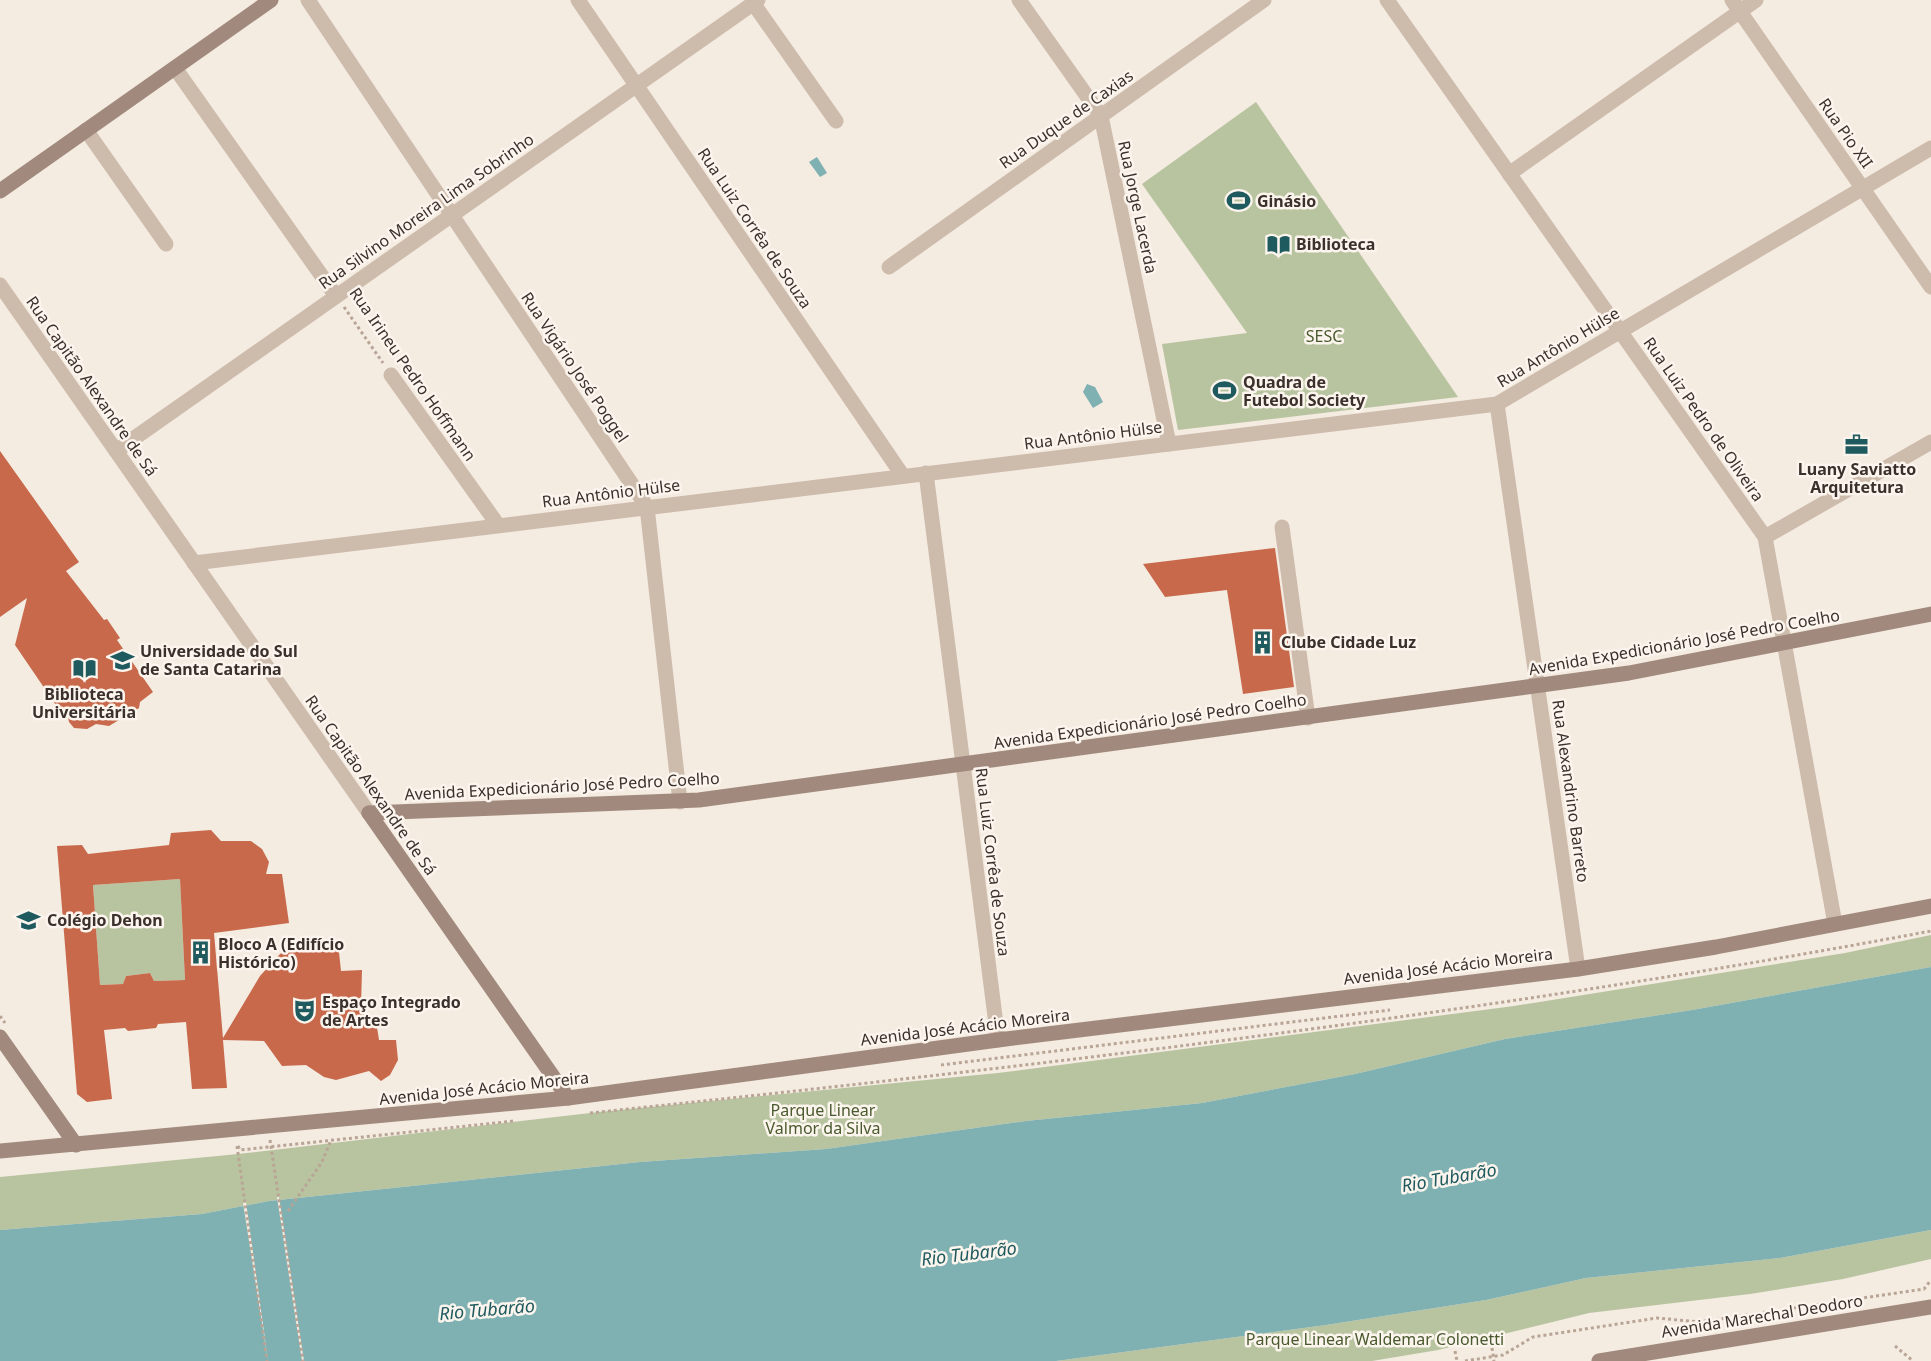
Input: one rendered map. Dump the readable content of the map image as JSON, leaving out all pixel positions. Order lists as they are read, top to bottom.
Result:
{
  "streets": {
    "street": [
      "Rua Duque de Caxias",
      "Rua Pio XII",
      "Rua Jorge Lacerda",
      "Rua Silvino Moreira Lima Sobrinho",
      "Rua Luiz Corrêa de Souza",
      "Rua Antônio Hülse",
      "Rua Vigário José Poggel",
      "Rua Irineu Pedro Hoffmann",
      "Rua Capitão Alexandre de Sá",
      "Rua Luiz Pedro de Oliveira",
      "Avenida Expedicionário José Pedro Coelho",
      "Rua Alexandrino Barreto",
      "Avenida José Acácio Moreira",
      "Avenida Marechal Deodoro"
    ]
  },
  "crossings": [
    ["Rua Duque de Caxias", "Rua Jorge Lacerda"],
    ["Rua Pio XII", "Rua Antônio Hülse"],
    ["Rua Jorge Lacerda", "Rua Antônio Hülse"],
    ["Rua Silvino Moreira Lima Sobrinho", "Rua Luiz Corrêa de Souza"],
    ["Rua Silvino Moreira Lima Sobrinho", "Rua Vigário José Poggel"],
    ["Rua Silvino Moreira Lima Sobrinho", "Rua Irineu Pedro Hoffmann"],
    ["Rua Silvino Moreira Lima Sobrinho", "Rua Capitão Alexandre de Sá"],
    ["Rua Luiz Corrêa de Souza", "Rua Antônio Hülse"],
    ["Rua Luiz Corrêa de Souza", "Avenida Expedicionário José Pedro Coelho"],
    ["Rua Luiz Corrêa de Souza", "Avenida José Acácio Moreira"],
    ["Rua Antônio Hülse", "Rua Vigário José Poggel"],
    ["Rua Antônio Hülse", "Rua Irineu Pedro Hoffmann"],
    ["Rua Antônio Hülse", "Rua Capitão Alexandre de Sá"],
    ["Rua Antônio Hülse", "Rua Luiz Pedro de Oliveira"],
    ["Rua Antônio Hülse", "Rua Alexandrino Barreto"],
    ["Rua Vigário José Poggel", "Avenida Expedicionário José Pedro Coelho"],
    ["Rua Capitão Alexandre de Sá", "Avenida Expedicionário José Pedro Coelho"],
    ["Rua Capitão Alexandre de Sá", "Avenida José Acácio Moreira"],
    ["Rua Luiz Pedro de Oliveira", "Avenida Expedicionário José Pedro Coelho"],
    ["Rua Luiz Pedro de Oliveira", "Avenida José Acácio Moreira"],
    ["Avenida Expedicionário José Pedro Coelho", "Rua Alexandrino Barreto"],
    ["Rua Alexandrino Barreto", "Avenida José Acácio Moreira"]
  ],
  "water": ["Rio Tubarão"],
  "parks": ["SESC", "Parque Linear Valmor da Silva", "Parque Linear Waldemar Colonetti"],
  "places": {
    "sports": ["Ginásio", "Quadra de Futebol Society"],
    "library": ["Biblioteca", "Biblioteca Universitária"],
    "office": ["Luany Saviatto Arquitetura"],
    "building": ["Clube Cidade Luz", "Bloco A (Edifício Histórico)"],
    "school or university": ["Universidade do Sul de Santa Catarina", "Colégio Dehon"],
    "theatre": ["Espaço Integrado de Artes"]
  }
}
